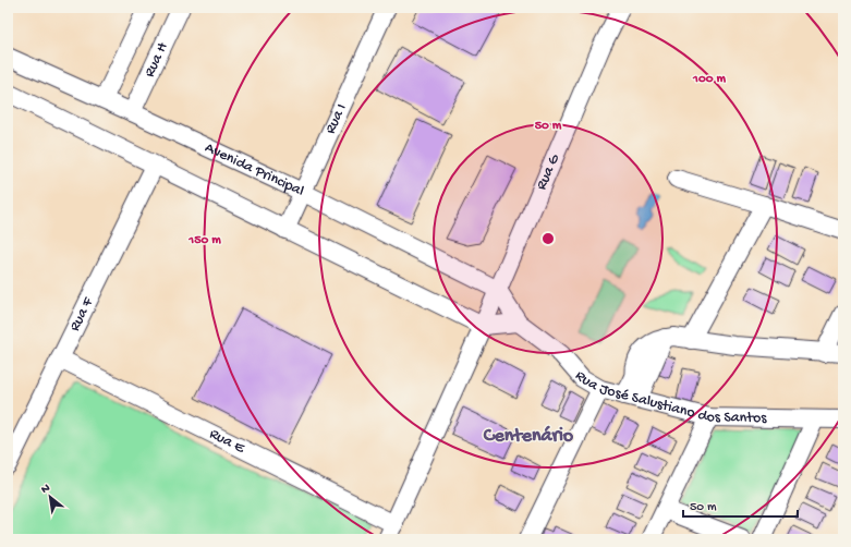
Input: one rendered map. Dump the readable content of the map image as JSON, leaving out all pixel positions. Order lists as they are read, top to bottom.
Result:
{
  "streets": {
    "street": [
      "Rua H",
      "Rua I",
      "Avenida Principal",
      "Rua G",
      "Rua F",
      "Rua José Salustiano dos Santos",
      "Rua E"
    ]
  },
  "crossings": [
    ["Rua H", "Avenida Principal"],
    ["Rua I", "Avenida Principal"],
    ["Avenida Principal", "Rua G"],
    ["Avenida Principal", "Rua José Salustiano dos Santos"],
    ["Rua G", "Rua José Salustiano dos Santos"],
    ["Rua G", "Rua E"],
    ["Rua F", "Rua E"]
  ],
  "districts": ["Centenário"],
  "scale_bar": "50 m",
  "north": "top left",
  "rings": ["100 m", "50 m", "150 m"]
}
